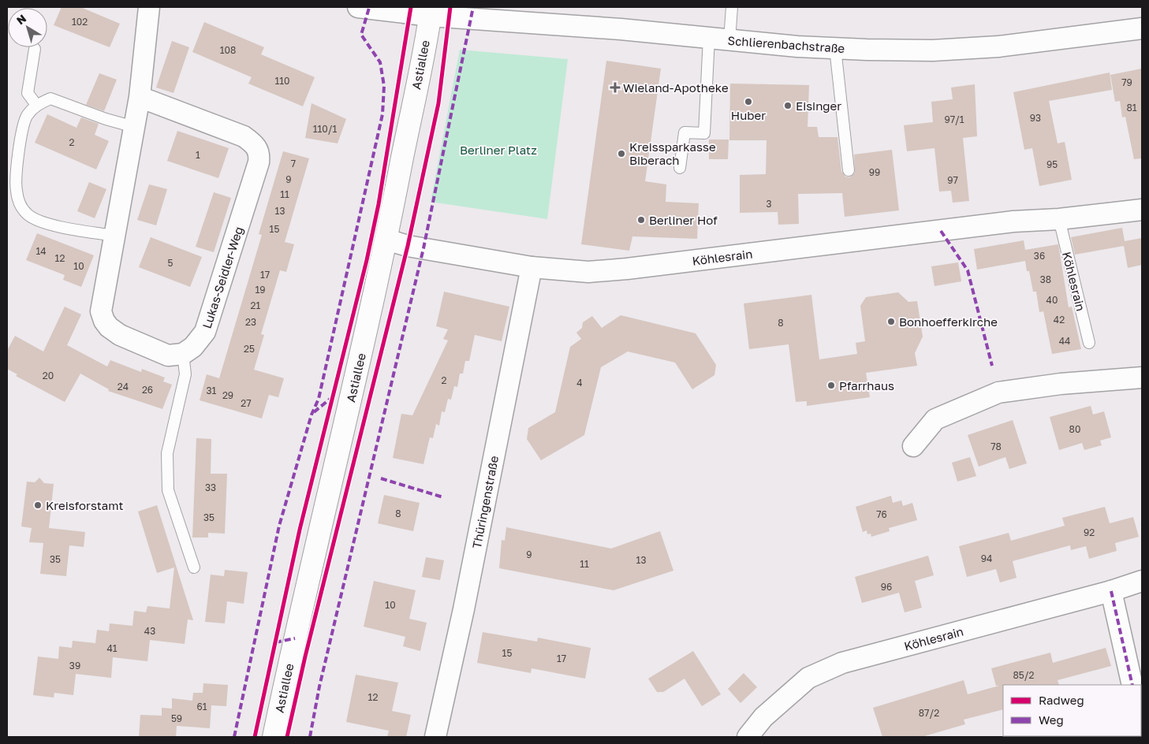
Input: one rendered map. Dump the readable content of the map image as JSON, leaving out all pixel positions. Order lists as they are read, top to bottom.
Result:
{
  "streets": {
    "street": [
      "Schlierenbachstraße",
      "Astiallee",
      "Köhlesrain",
      "Lukas-Seidler-Weg",
      "Thüringenstraße"
    ]
  },
  "crossings": [
    ["Schlierenbachstraße", "Astiallee"],
    ["Astiallee", "Köhlesrain"],
    ["Köhlesrain", "Thüringenstraße"]
  ],
  "parks": ["Berliner Platz"],
  "places": {
    "health": ["Wieland-Apotheke"],
    "other": [
      "Huber",
      "Eisinger",
      "Kreissparkasse Biberach",
      "Berliner Hof",
      "Bonhoefferkirche",
      "Pfarrhaus",
      "Kreisforstamt"
    ]
  },
  "house_numbers": [
    "102",
    "108",
    "110",
    "79",
    "81",
    "93",
    "97/1",
    "110/1",
    "2",
    "1",
    "7",
    "95",
    "99",
    "9",
    "97",
    "11",
    "3",
    "13",
    "15",
    "14",
    "36",
    "12",
    "5",
    "10",
    "17",
    "38",
    "19",
    "40",
    "21",
    "42",
    "23",
    "8",
    "44",
    "25",
    "20",
    "2",
    "4",
    "24",
    "26",
    "31",
    "29",
    "27",
    "80",
    "78",
    "33",
    "8",
    "76",
    "35",
    "92",
    "9",
    "94",
    "35",
    "13",
    "11",
    "96",
    "10",
    "43",
    "41",
    "15",
    "17",
    "39",
    "85/2",
    "12",
    "61",
    "87/2",
    "59"
  ],
  "legend": ["Radweg", "Weg"],
  "north": "top left"
}
